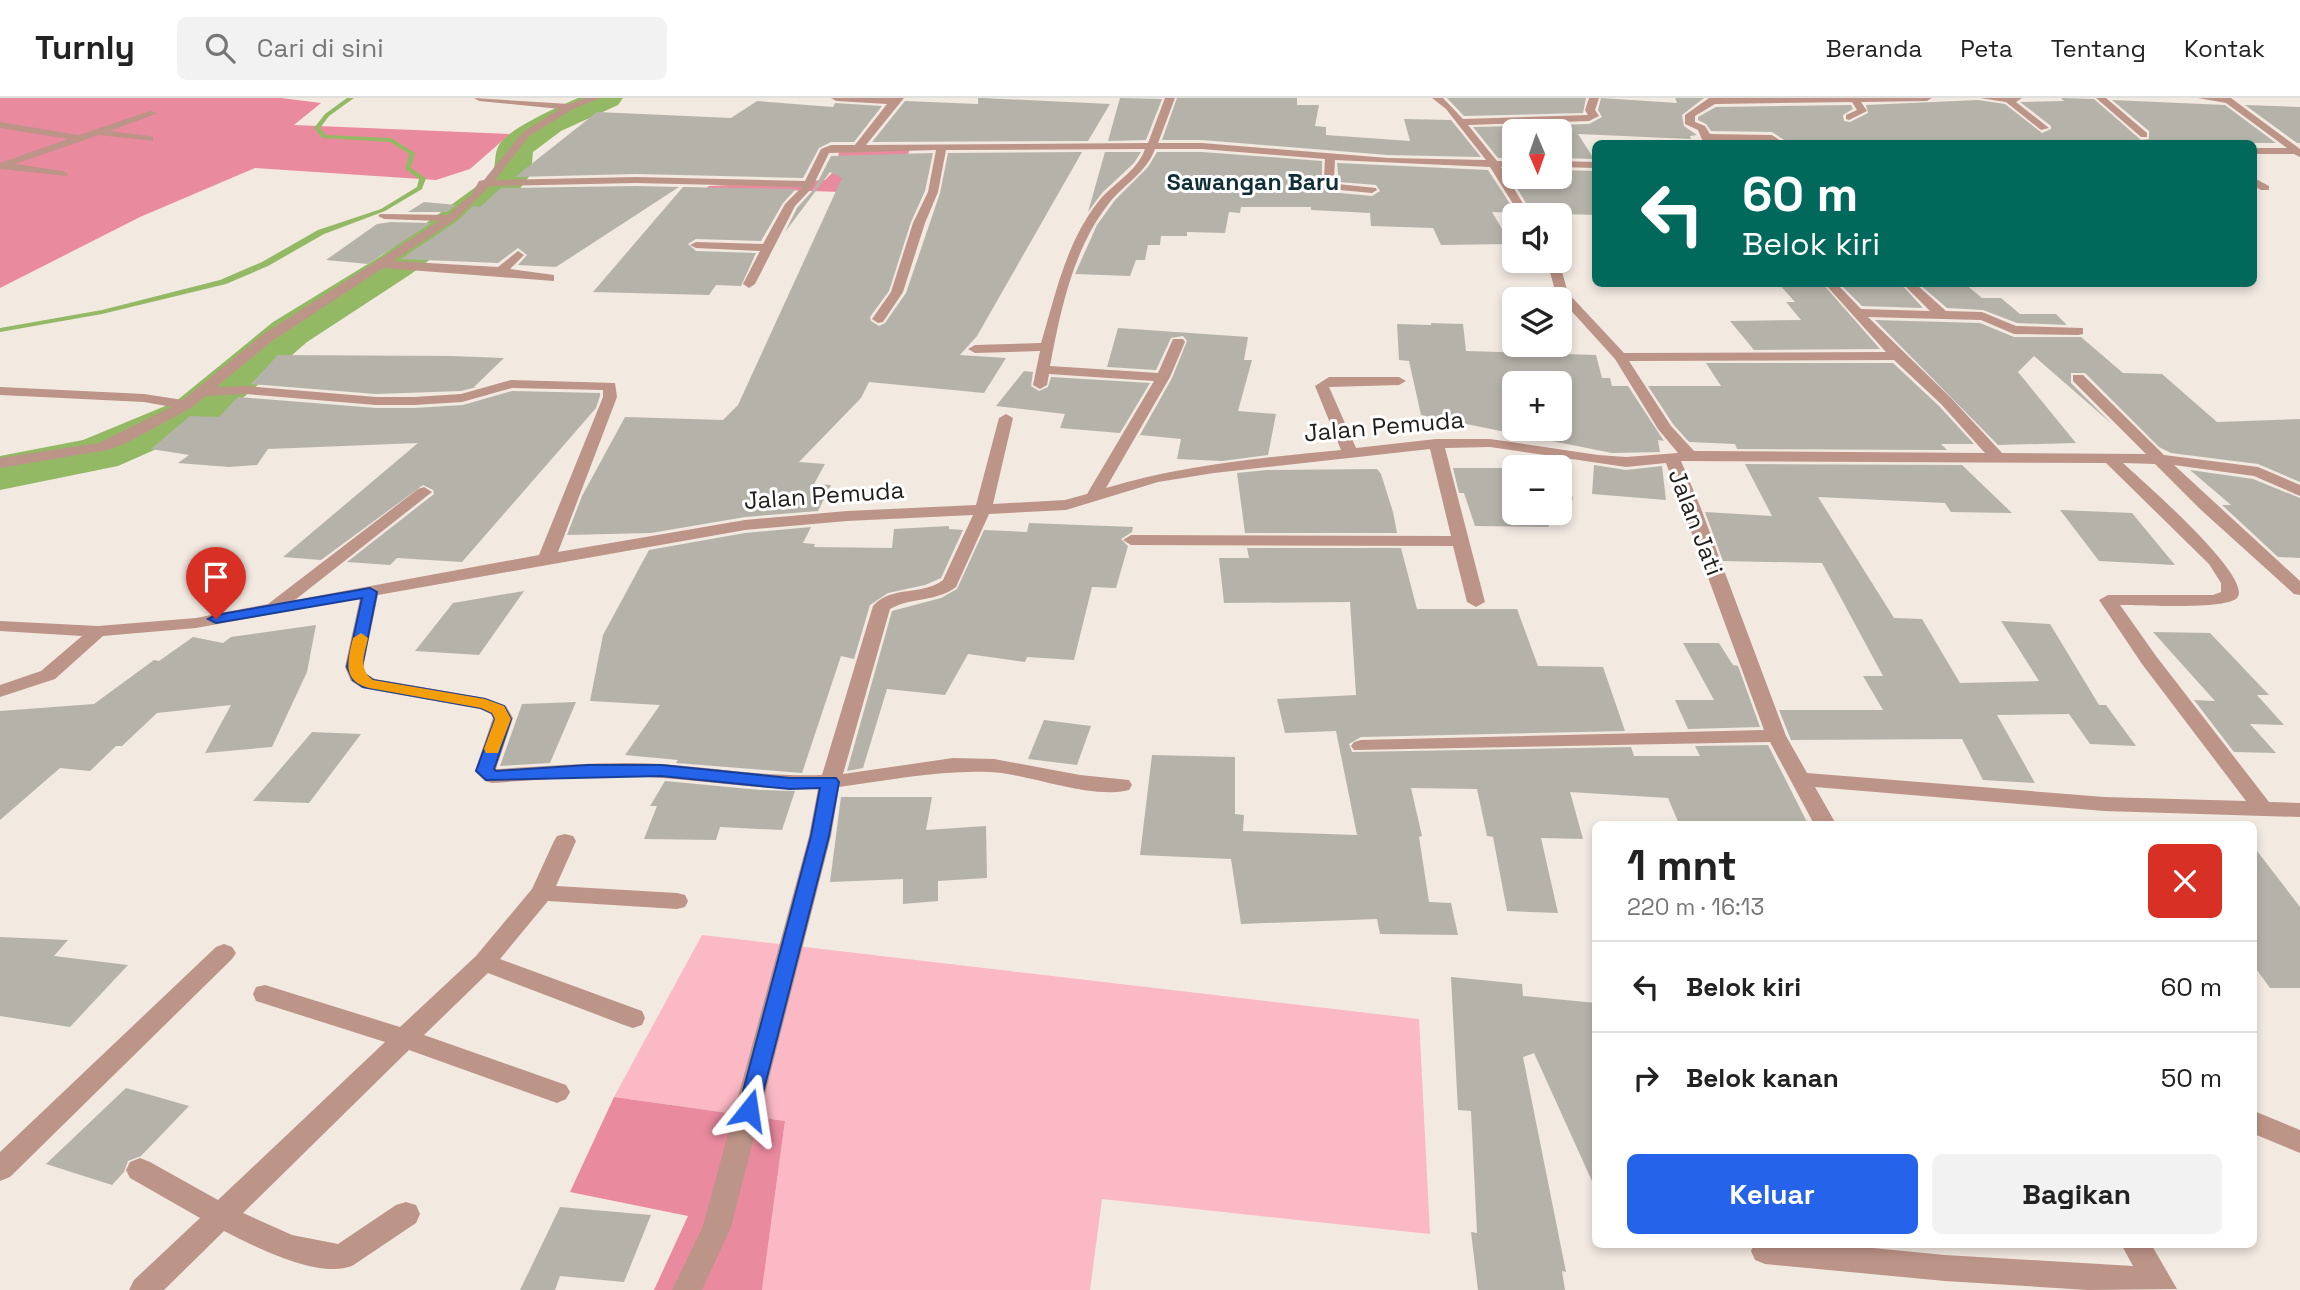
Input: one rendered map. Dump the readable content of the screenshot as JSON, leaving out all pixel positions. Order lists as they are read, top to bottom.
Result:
{
  "streets": {
    "street": ["Jalan Pemuda", "Jalan Jati"]
  },
  "crossings": [
    ["Jalan Pemuda", "Jalan Jati"]
  ],
  "districts": ["Sawangan Baru"],
  "north": "bottom",
  "page": {
    "header": "Turnly",
    "search": "Cari di sini",
    "nav": [
      "Beranda",
      "Peta",
      "Tentang",
      "Kontak"
    ],
    "map_buttons": ["+", "−"],
    "turn": ["60 m", "Belok kiri"],
    "heading": ["1 mnt", "220 m · 16:13"],
    "list": [
      {
        "name": "Belok kiri",
        "value": "60 m"
      },
      {
        "name": "Belok kanan",
        "value": "50 m"
      }
    ],
    "buttons": ["Keluar", "Bagikan"]
  }
}
